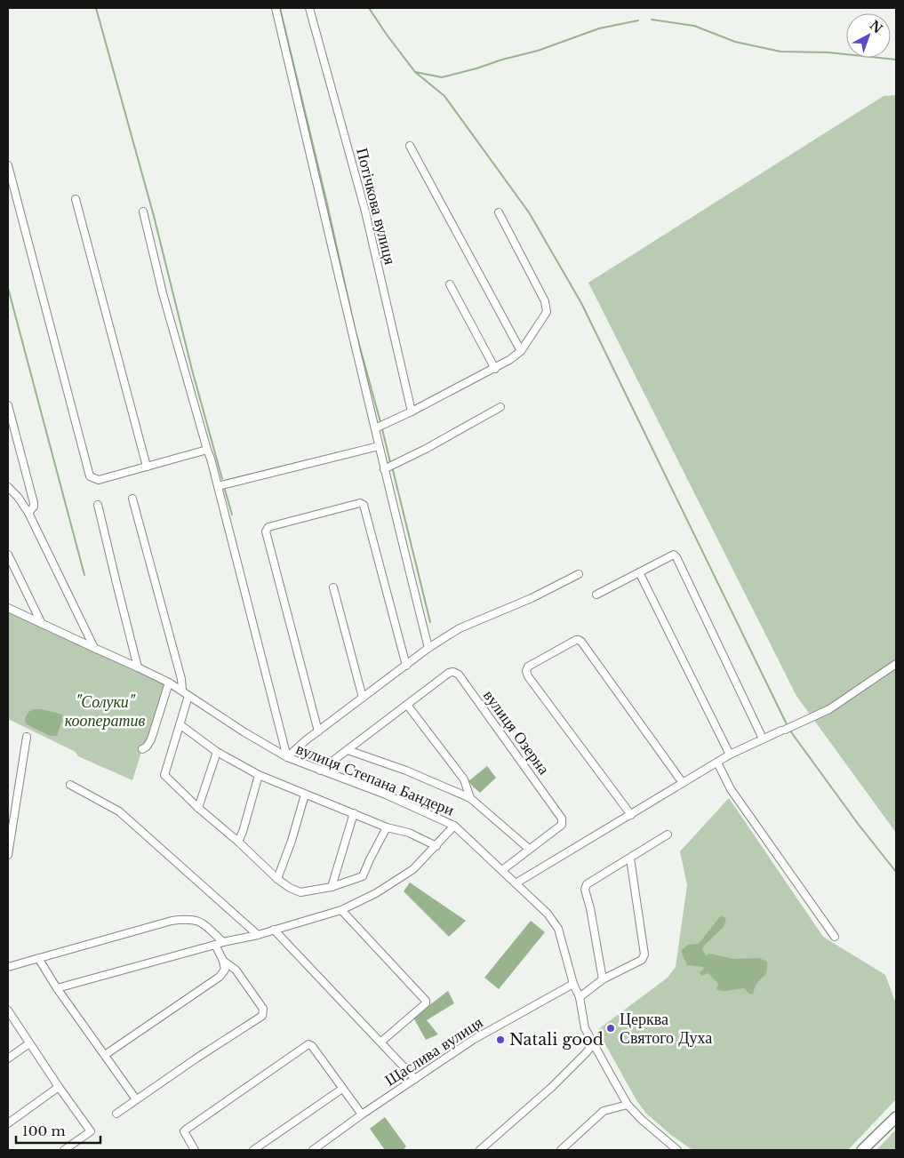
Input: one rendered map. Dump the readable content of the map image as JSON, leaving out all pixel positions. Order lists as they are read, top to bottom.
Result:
{
  "streets": {
    "street": [
      "Потічкова вулиця",
      "вулиця Озерна",
      "вулиця Степана Бандери",
      "Щаслива вулиця"
    ]
  },
  "crossings": [
    ["вулиця Озерна", "вулиця Степана Бандери"],
    ["вулиця Степана Бандери", "Щаслива вулиця"]
  ],
  "parks": ["\"Солуки\" кооператив"],
  "places": ["Церква Святого Духа", "Natali good"],
  "scale_bar": "100 m",
  "north": "top right"
}
